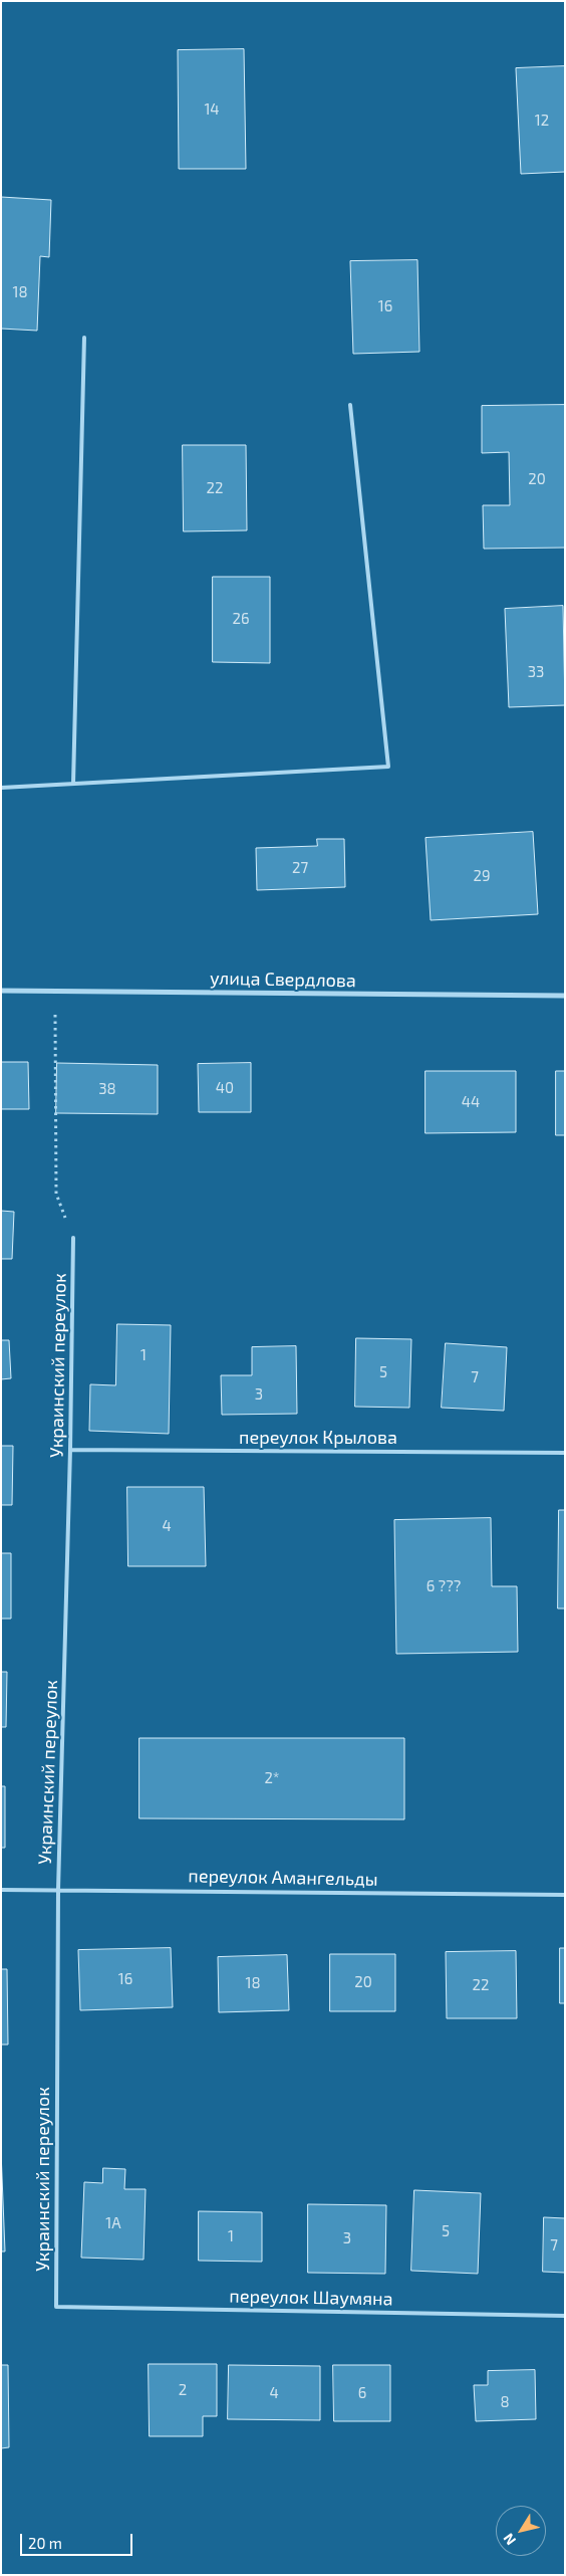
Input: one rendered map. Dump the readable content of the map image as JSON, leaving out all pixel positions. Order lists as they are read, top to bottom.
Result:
{
  "streets": {
    "street": ["улица Свердлова"],
    "lane": [
      "Украинский переулок",
      "переулок Крылова",
      "переулок Амангельды",
      "переулок Шаумяна"
    ]
  },
  "crossings": [
    ["Украинский переулок", "переулок Крылова"],
    ["Украинский переулок", "переулок Амангельды"],
    ["Украинский переулок", "переулок Шаумяна"]
  ],
  "house_numbers": [
    "14",
    "12",
    "18",
    "16",
    "20",
    "22",
    "26",
    "33",
    "27",
    "29",
    "40",
    "38",
    "44",
    "1",
    "5",
    "7",
    "3",
    "4",
    "6 ???",
    "2*",
    "16",
    "20",
    "18",
    "22",
    "1А",
    "5",
    "1",
    "3",
    "7",
    "2",
    "4",
    "6",
    "8"
  ],
  "scale_bar": "20 m",
  "north": "bottom left"
}
